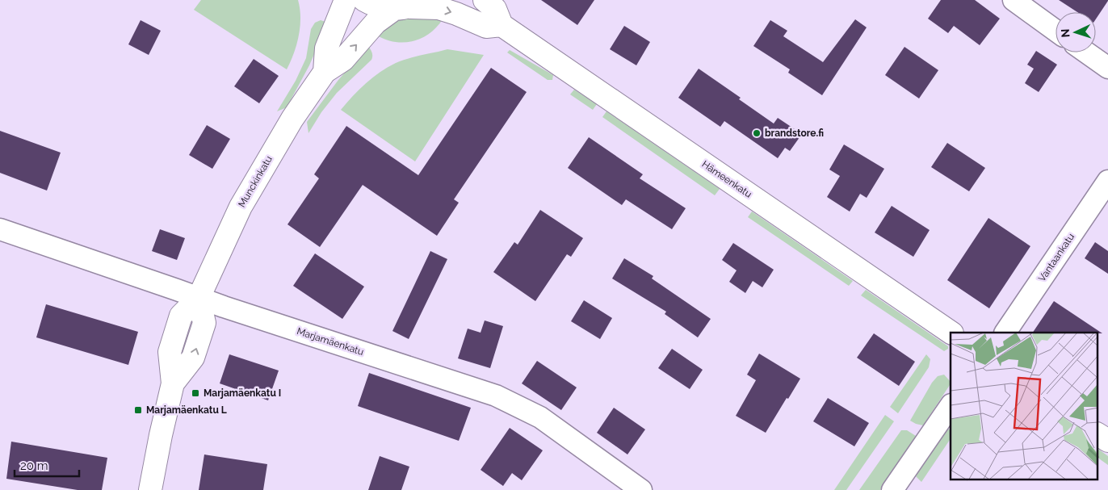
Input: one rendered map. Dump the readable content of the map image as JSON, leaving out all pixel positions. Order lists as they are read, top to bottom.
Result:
{
  "streets": {
    "main road": ["Hämeenkatu", "Munckinkatu"],
    "street": ["Vantaankatu", "Marjamäenkatu"]
  },
  "crossings": [
    ["Munckinkatu", "Marjamäenkatu"]
  ],
  "places": {
    "other": ["brandstore.fi"],
    "transit": ["Marjamäenkatu I", "Marjamäenkatu L"]
  },
  "scale_bar": "20 m",
  "north": "left"
}
